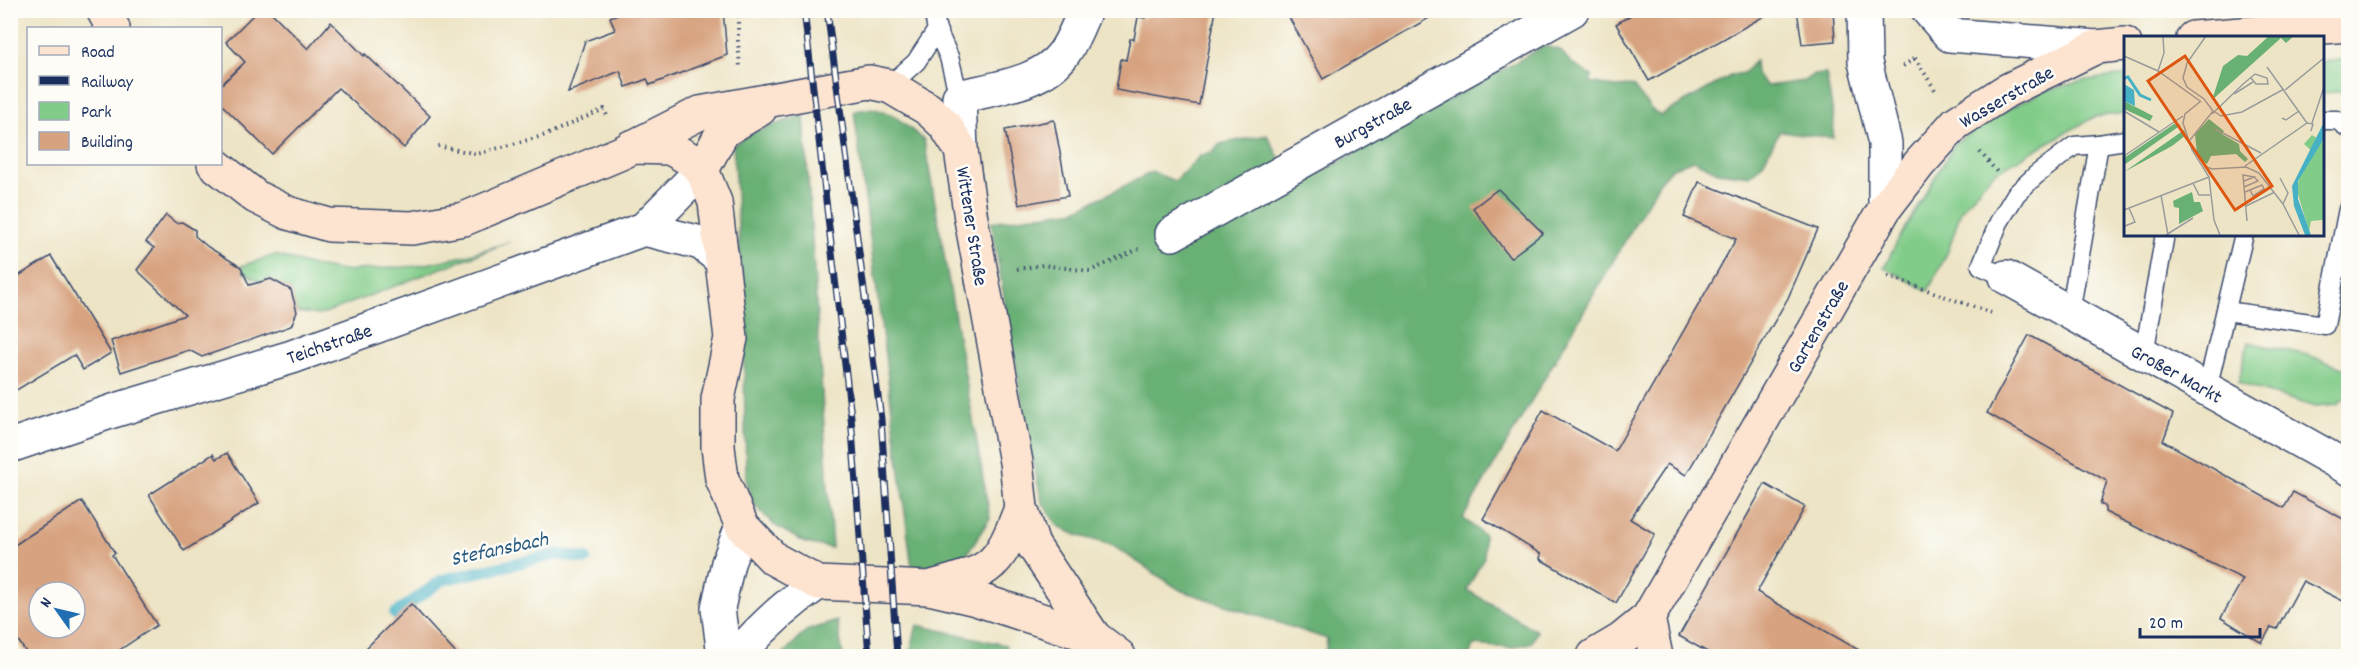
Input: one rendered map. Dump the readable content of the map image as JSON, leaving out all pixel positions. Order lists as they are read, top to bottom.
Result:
{
  "streets": {
    "main road": ["Wasserstraße", "Wittener Straße", "Gartenstraße"],
    "street": ["Burgstraße", "Teichstraße", "Großer Markt"]
  },
  "crossings": [
    ["Wasserstraße", "Gartenstraße"],
    ["Wittener Straße", "Teichstraße"]
  ],
  "water": ["Stefansbach"],
  "legend": [
    "Road",
    "Railway",
    "Park",
    "Building"
  ],
  "scale_bar": "20 m",
  "north": "top left"
}
